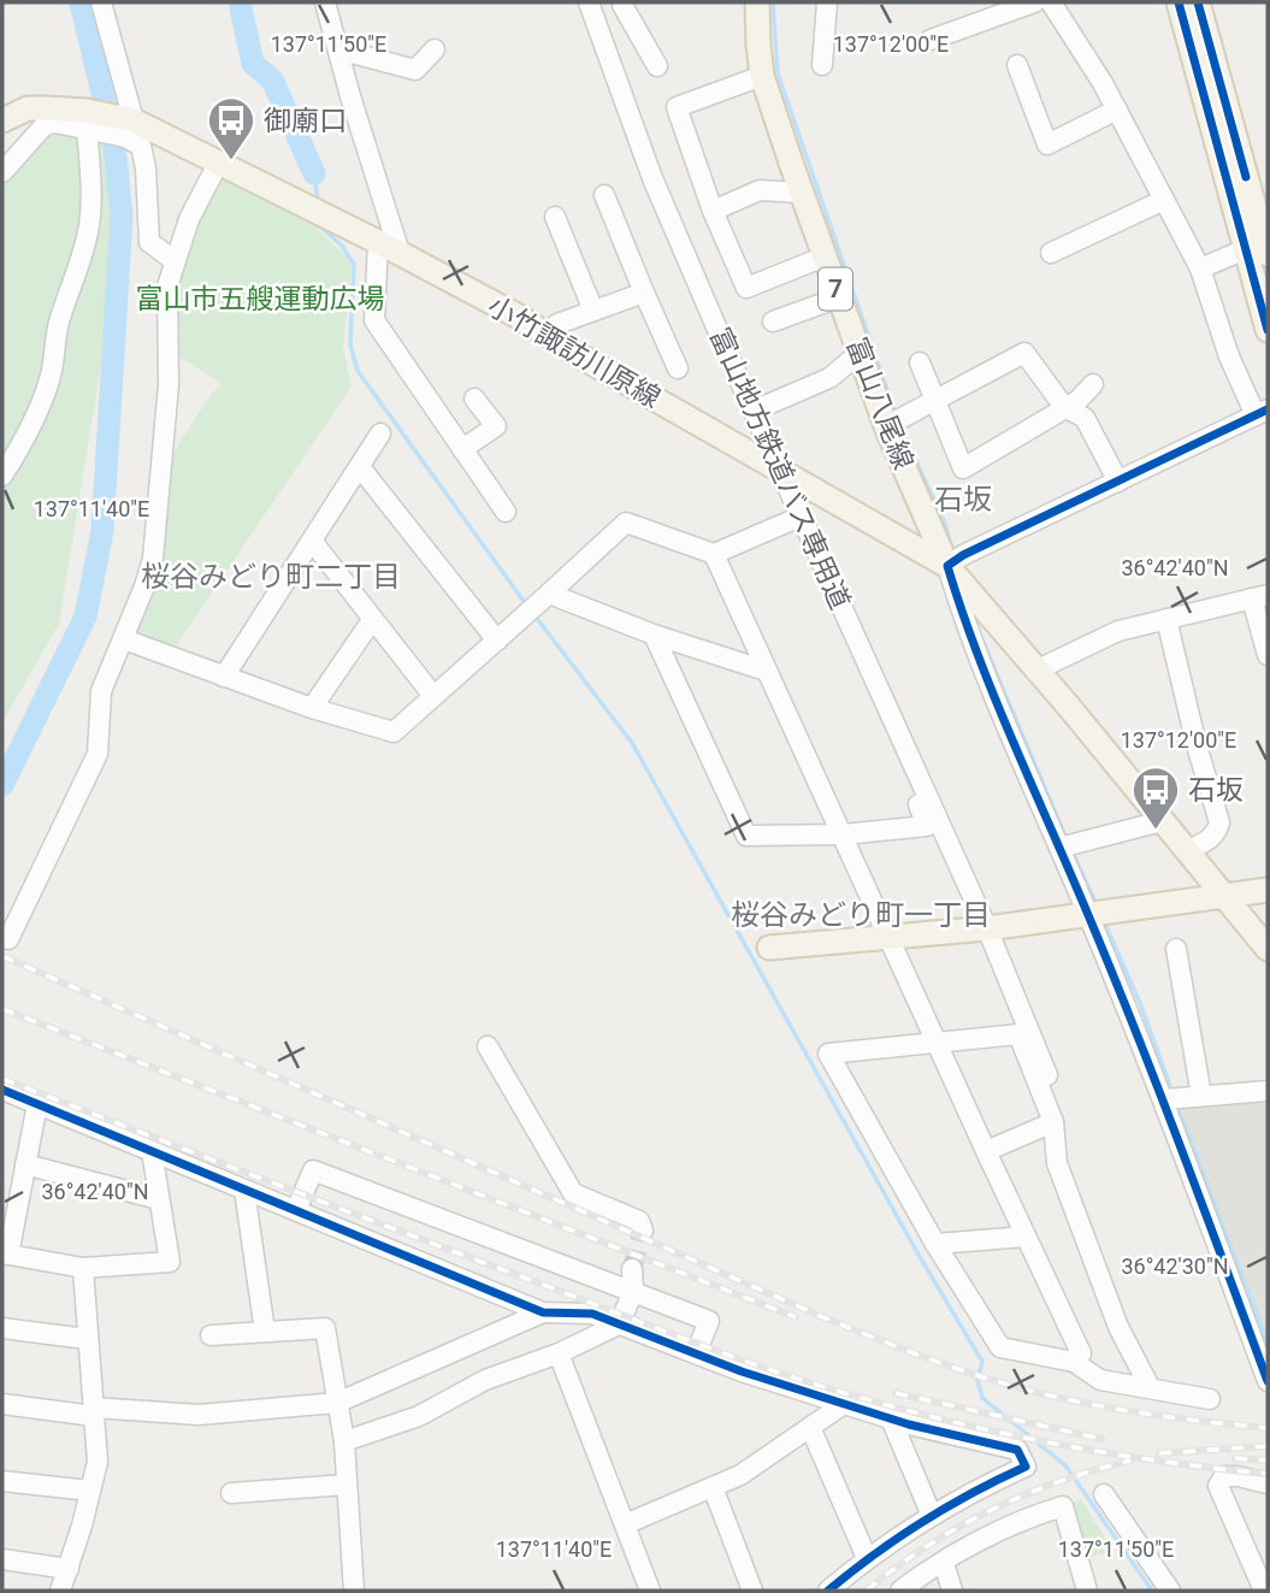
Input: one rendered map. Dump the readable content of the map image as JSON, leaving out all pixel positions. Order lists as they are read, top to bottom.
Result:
{
  "streets": {
    "main road": ["7", "小竹諏訪川原線", "富山八尾線"],
    "street": ["富山地方鉄道バス専用道"]
  },
  "crossings": [
    ["小竹諏訪川原線", "富山八尾線"],
    ["小竹諏訪川原線", "富山地方鉄道バス専用道"]
  ],
  "districts": ["石坂", "桜谷みどり町二丁目", "桜谷みどり町一丁目"],
  "parks": ["富山市五艘運動広場"],
  "places": {
    "bus stop": ["御廟口", "石坂"]
  },
  "coordinates": [
    "137°11'50\"E",
    "137°12'00\"E",
    "137°11'40\"E",
    "36°42'40\"N",
    "36°42'30\"N"
  ]
}
